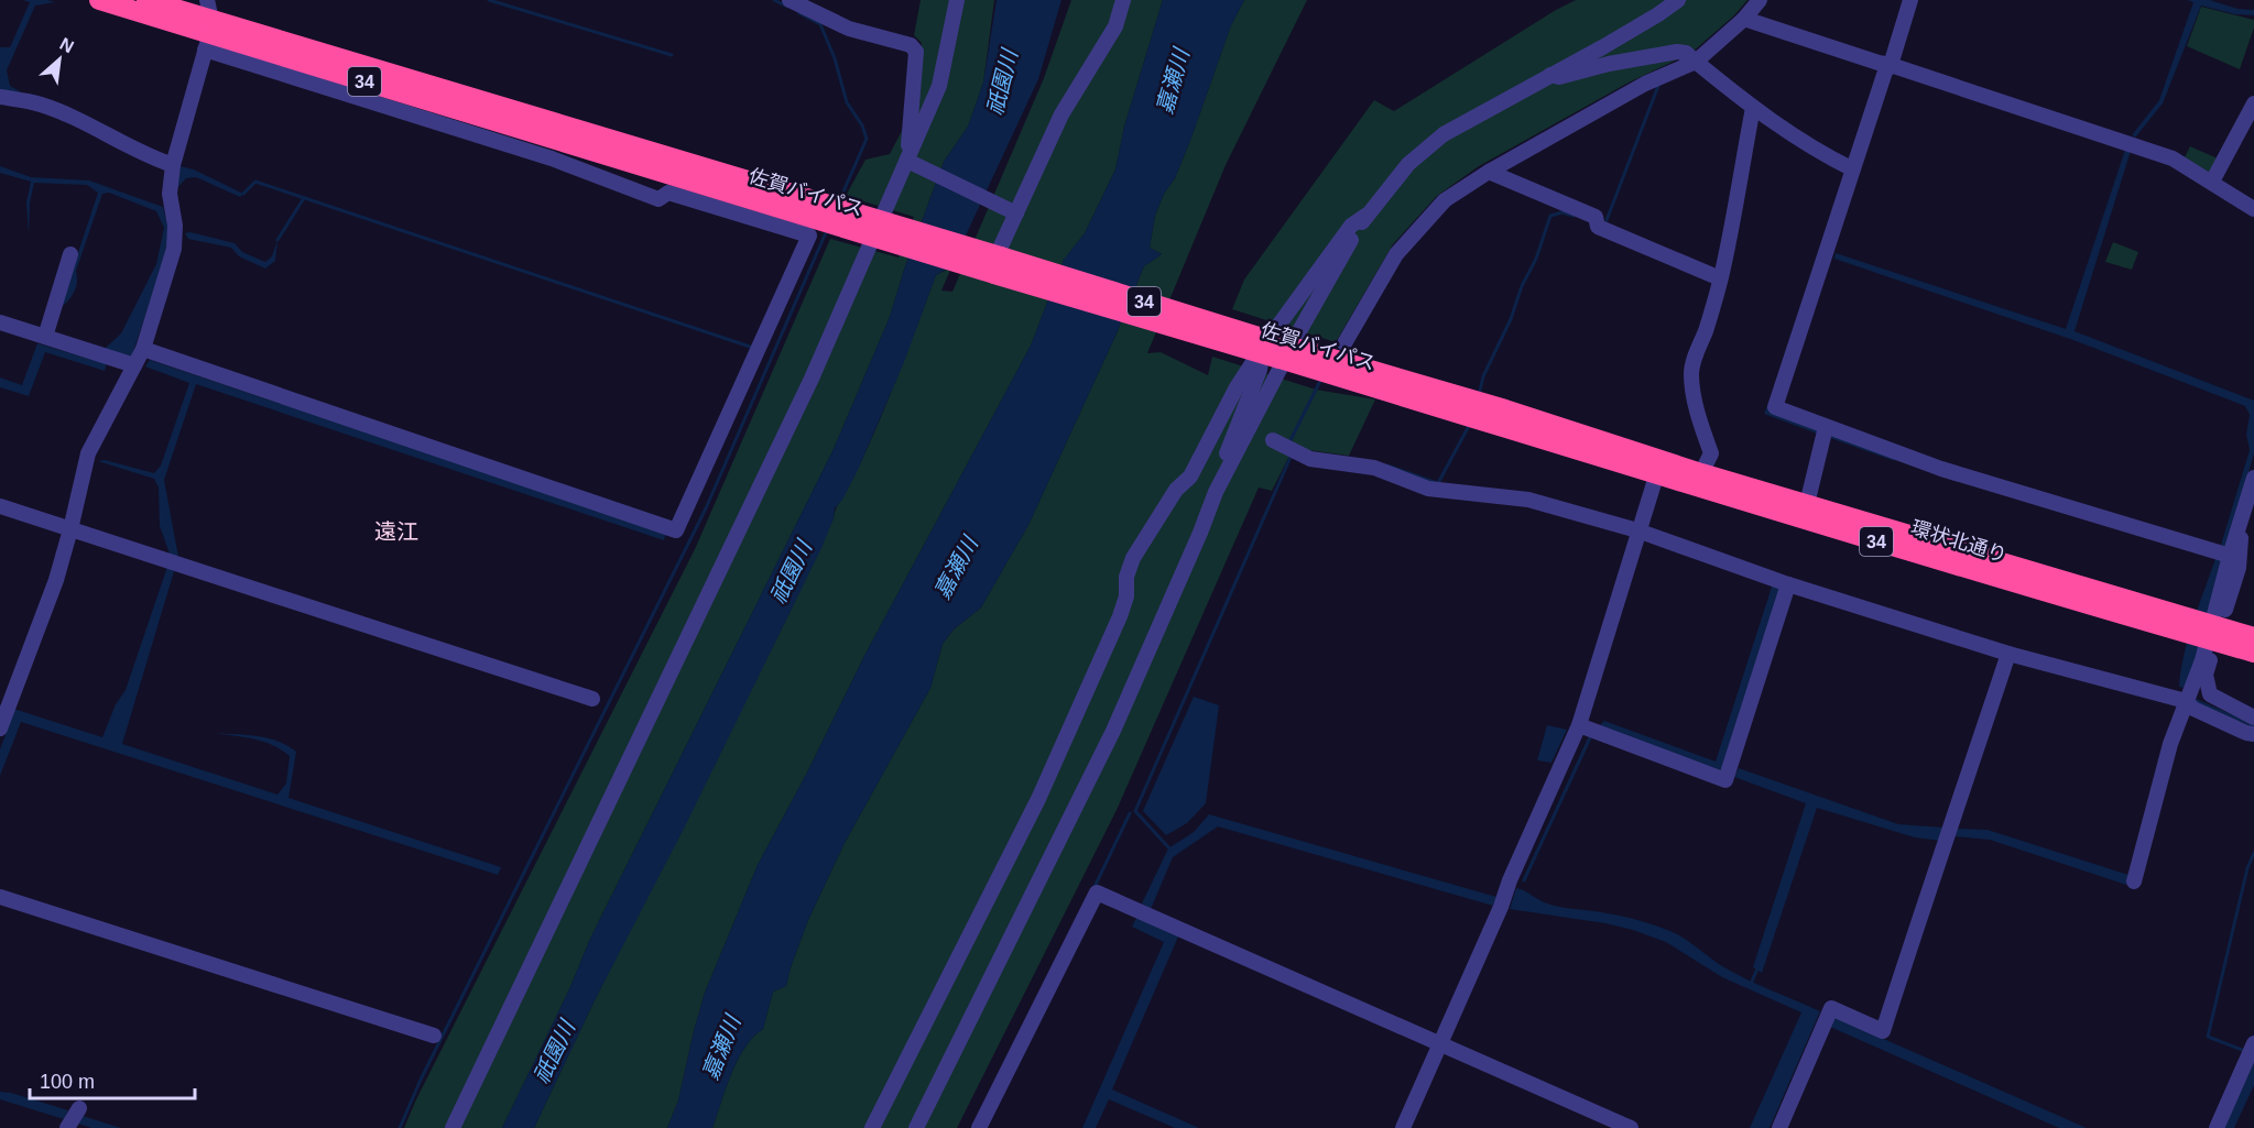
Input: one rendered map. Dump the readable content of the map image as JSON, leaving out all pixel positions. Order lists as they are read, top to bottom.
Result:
{
  "streets": {
    "highway": ["34", "佐賀バイパス", "環状北通り"]
  },
  "crossings": [
    ["佐賀バイパス", "環状北通り"]
  ],
  "districts": ["遠江"],
  "water": ["嘉瀬川", "祇園川"],
  "scale_bar": "100 m",
  "north": "top right"
}
